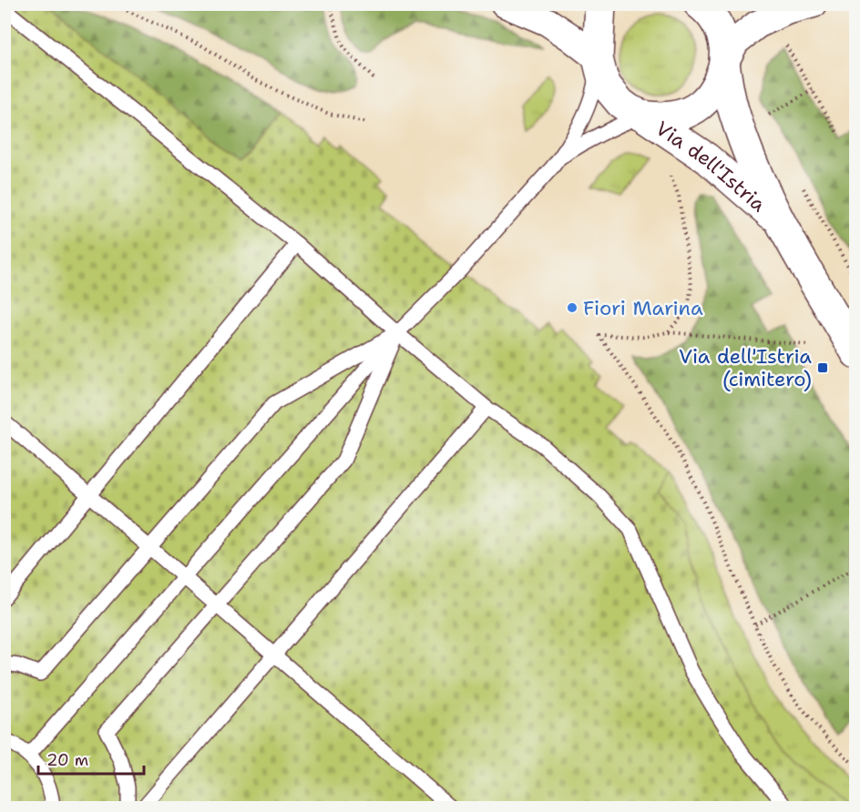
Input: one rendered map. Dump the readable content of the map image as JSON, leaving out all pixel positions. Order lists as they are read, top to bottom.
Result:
{
  "streets": {
    "main road": ["Via dell'Istria"]
  },
  "places": {
    "other": ["Fiori Marina"],
    "transit": ["Via dell'Istria (cimitero)"]
  },
  "scale_bar": "20 m"
}
